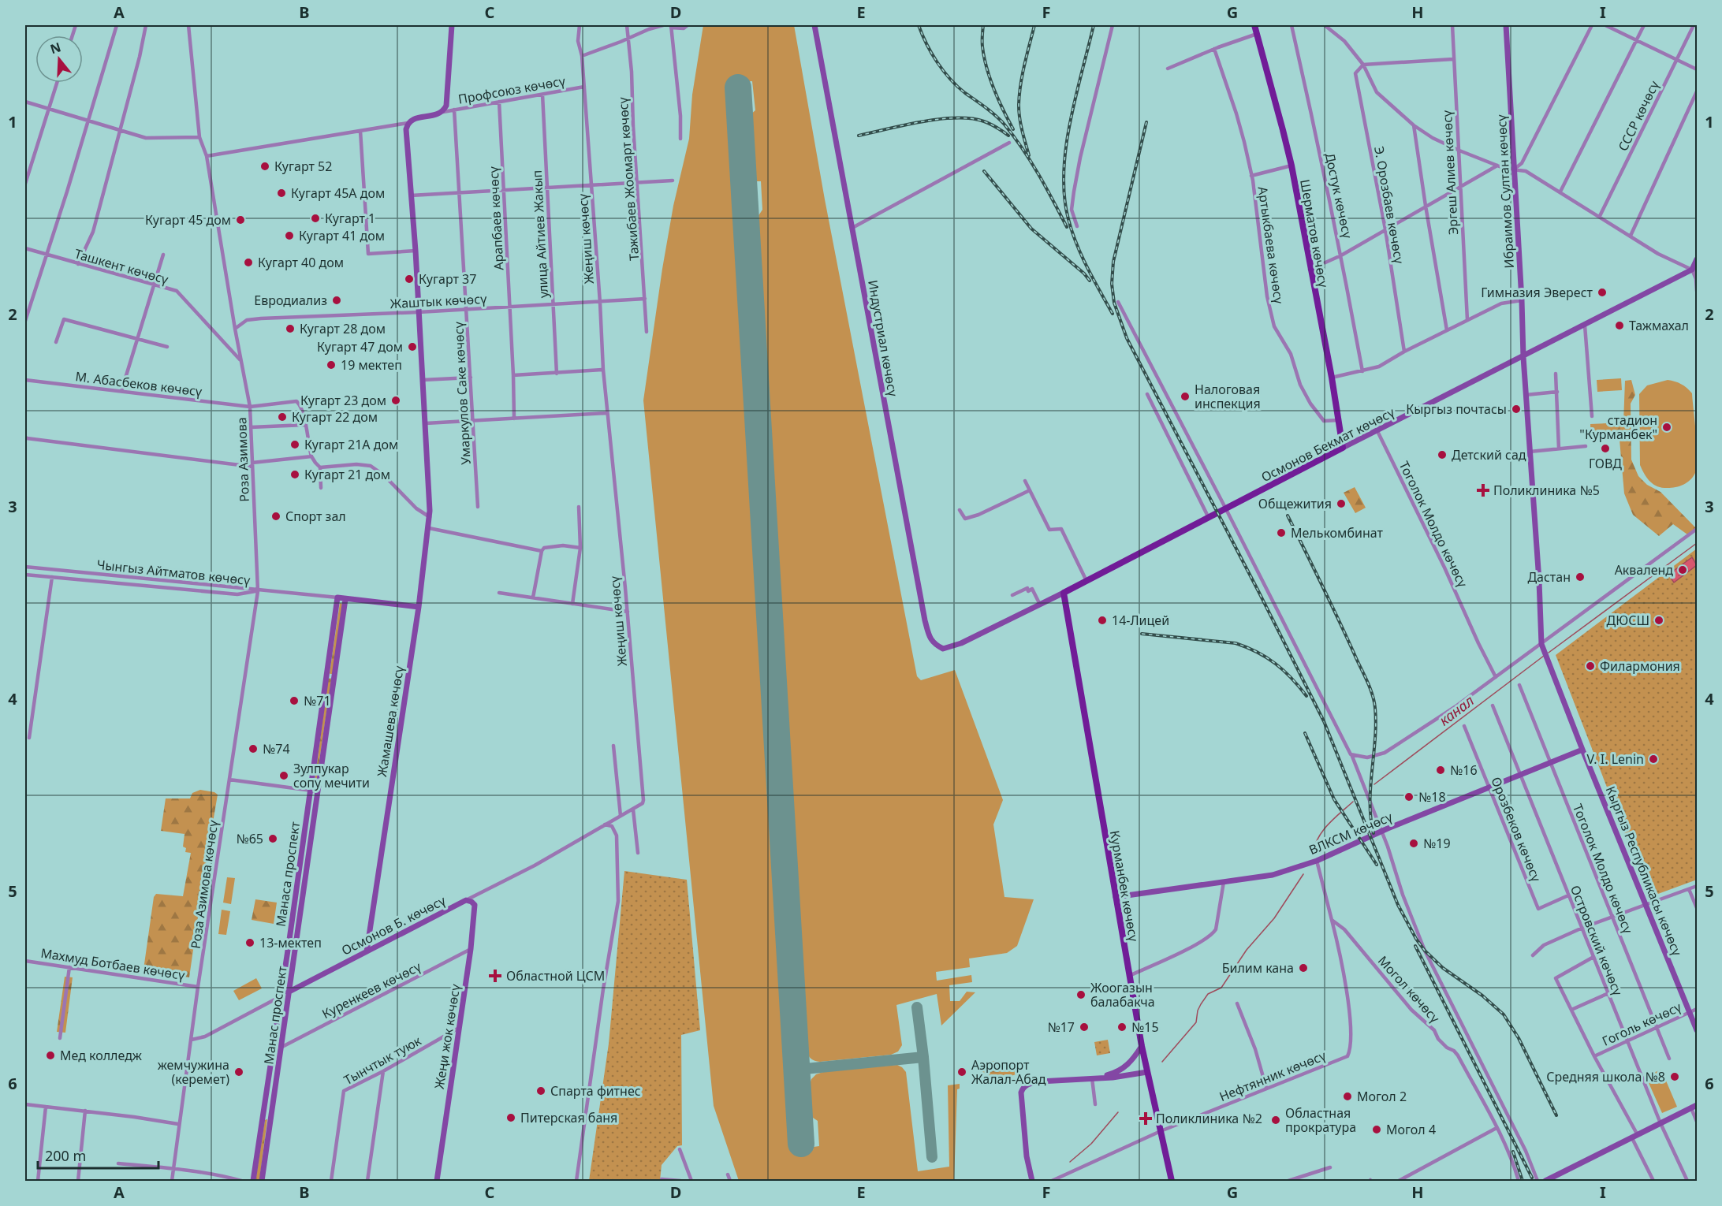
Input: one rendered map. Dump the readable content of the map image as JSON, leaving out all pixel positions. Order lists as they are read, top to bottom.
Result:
{
  "streets": {
    "main road": [
      "Ибраимов Султан көчөсү",
      "Шерматов көчөсү",
      "Индустриал көчөсү",
      "Осмонов Бекмат көчөсү",
      "Жамашева көчөсү",
      "ВЛКСМ көчөсү",
      "Кыргыз Республикасы көчөсү",
      "Манаса проспект",
      "Курманбек көчөсү",
      "Осмонов Б. көчөсү",
      "Манас проспект",
      "Жеңи жок көчөсү"
    ],
    "street": [
      "Профсоюз көчөсү",
      "СССР көчөсү",
      "Эргеш Алиев көчөсү",
      "Тажибаев Жоомарт көчөсү",
      "Достук көчөсү",
      "Э. Орозбаев көчөсү",
      "Арапбаев көчөсү",
      "улица Айтиев Жакып",
      "Жеңиш көчөсү",
      "Артыкбаева көчөсү",
      "Ташкент көчөсү",
      "Жаштык көчөсү",
      "М. Абасбеков көчөсү",
      "Умаркулов Саке көчөсү",
      "Роза Азимова",
      "Тоголок Молдо көчөсү",
      "Чынгыз Айтматов көчөсү",
      "Орозбеков көчөсү",
      "Роза Азимова көчөсү",
      "Островский көчөсү",
      "Махмуд Ботбаев көчөсү",
      "Могол көчөсү",
      "Куренкеев көчөсү",
      "Гоголь көчөсү",
      "Тынчтык туюк",
      "Нефтянник көчөсү"
    ]
  },
  "crossings": [
    ["Профсоюз көчөсү", "Арапбаев көчөсү"],
    ["Профсоюз көчөсү", "улица Айтиев Жакып"],
    ["Профсоюз көчөсү", "Жеңиш көчөсү"],
    ["Профсоюз көчөсү", "Умаркулов Саке көчөсү"],
    ["Тажибаев Жоомарт көчөсү", "Жаштык көчөсү"],
    ["Ибраимов Султан көчөсү", "Осмонов Бекмат көчөсү"],
    ["Ибраимов Султан көчөсү", "Кыргыз Республикасы көчөсү"],
    ["Арапбаев көчөсү", "Жаштык көчөсү"],
    ["Шерматов көчөсү", "Артыкбаева көчөсү"],
    ["Шерматов көчөсү", "Осмонов Бекмат көчөсү"],
    ["улица Айтиев Жакып", "Жаштык көчөсү"],
    ["Жеңиш көчөсү", "Жаштык көчөсү"],
    ["Ташкент көчөсү", "Роза Азимова"],
    ["Жаштык көчөсү", "Умаркулов Саке көчөсү"],
    ["Жаштык көчөсү", "Роза Азимова"],
    ["Жаштык көчөсү", "Жамашева көчөсү"],
    ["М. Абасбеков көчөсү", "Роза Азимова"],
    ["Осмонов Бекмат көчөсү", "Тоголок Молдо көчөсү"],
    ["Осмонов Бекмат көчөсү", "Кыргыз Республикасы көчөсү"],
    ["Осмонов Бекмат көчөсү", "Курманбек көчөсү"],
    ["Роза Азимова", "Чынгыз Айтматов көчөсү"],
    ["Роза Азимова", "Роза Азимова көчөсү"],
    ["Тоголок Молдо көчөсү", "ВЛКСМ көчөсү"],
    ["Тоголок Молдо көчөсү", "Гоголь көчөсү"],
    ["Чынгыз Айтматов көчөсү", "Роза Азимова көчөсү"],
    ["Жамашева көчөсү", "Осмонов Б. көчөсү"],
    ["Орозбеков көчөсү", "ВЛКСМ көчөсү"],
    ["Орозбеков көчөсү", "Островский көчөсү"],
    ["ВЛКСМ көчөсү", "Кыргыз Республикасы көчөсү"],
    ["ВЛКСМ көчөсү", "Курманбек көчөсү"],
    ["ВЛКСМ көчөсү", "Островский көчөсү"],
    ["Кыргыз Республикасы көчөсү", "Гоголь көчөсү"],
    ["Манаса проспект", "Осмонов Б. көчөсү"],
    ["Роза Азимова көчөсү", "Осмонов Б. көчөсү"],
    ["Роза Азимова көчөсү", "Махмуд Ботбаев көчөсү"],
    ["Курманбек көчөсү", "Нефтянник көчөсү"],
    ["Осмонов Б. көчөсү", "Манас проспект"],
    ["Осмонов Б. көчөсү", "Жеңи жок көчөсү"],
    ["Островский көчөсү", "Гоголь көчөсү"],
    ["Могол көчөсү", "Нефтянник көчөсү"],
    ["Куренкеев көчөсү", "Манас проспект"],
    ["Куренкеев көчөсү", "Жеңи жок көчөсү"],
    ["Жеңи жок көчөсү", "Тынчтык туюк"]
  ],
  "water": ["канал"],
  "places": {
    "other": [
      "Кугарт 52",
      "Кугарт 45А дом",
      "Кугарт 1",
      "Кугарт 45 дом",
      "Кугарт 41 дом",
      "Кугарт 40 дом",
      "Кугарт 37",
      "Гимназия Эверест",
      "Евродиализ",
      "Тажмахал",
      "Кугарт 28 дом",
      "Кугарт 47 дом",
      "19 мектеп",
      "Налоговая инспекция",
      "Кугарт 23 дом",
      "Кыргыз почтасы",
      "Кугарт 22 дом",
      "стадион \"Курманбек\"",
      "Кугарт 21А дом",
      "ГОВД",
      "Детский сад",
      "Кугарт 21 дом",
      "Общежития",
      "Спорт зал",
      "Мелькомбинат",
      "Акваленд",
      "Дастан",
      "14-Лицей",
      "ДЮСШ",
      "Филармония",
      "№71",
      "№74",
      "V. I. Lenin",
      "№16",
      "Зулпукар сопу мечити",
      "№18",
      "№65",
      "№19",
      "13-мектеп",
      "Билим кана",
      "Жоогазын балабакча",
      "№17",
      "№15",
      "Мед колледж",
      "жемчужина (керемет)",
      "Аэропорт Жалал-Абад",
      "Средняя школа №8",
      "Спарта фитнес",
      "Могол 2",
      "Питерская баня",
      "Областная прократура",
      "Могол 4"
    ],
    "health": ["Поликлиника №5", "Областной ЦСМ", "Поликлиника №2"]
  },
  "scale_bar": "200 m",
  "north": "top",
  "grid": {
    "columns": [
      "A",
      "B",
      "C",
      "D",
      "E",
      "F",
      "G",
      "H",
      "I"
    ],
    "rows": [
      "1",
      "2",
      "3",
      "4",
      "5",
      "6"
    ]
  }
}
